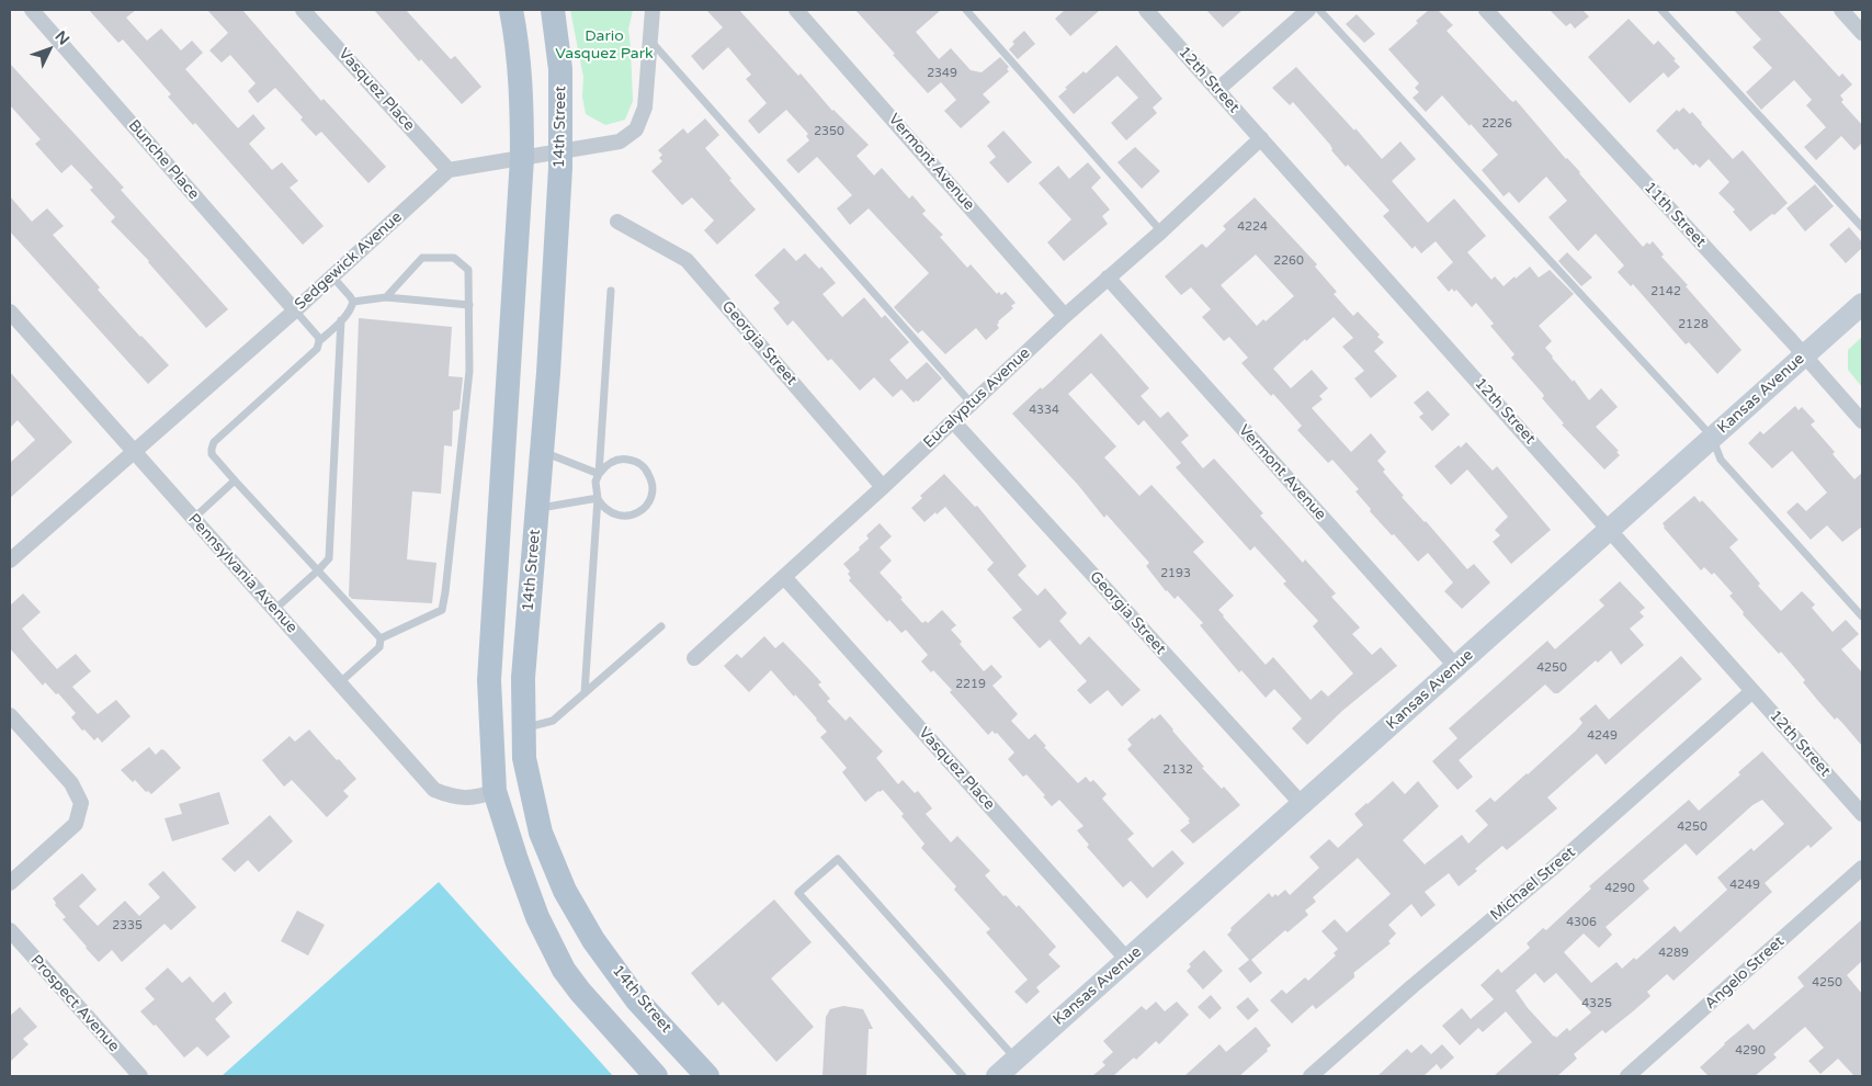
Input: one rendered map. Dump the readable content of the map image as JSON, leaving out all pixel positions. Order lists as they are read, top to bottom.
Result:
{
  "streets": {
    "main road": ["14th Street"],
    "street": [
      "12th Street",
      "Vasquez Place",
      "Bunche Place",
      "Vermont Avenue",
      "11th Street",
      "Sedgewick Avenue",
      "Georgia Street",
      "Kansas Avenue",
      "Eucalyptus Avenue",
      "Pennsylvania Avenue",
      "Michael Street",
      "Angelo Street",
      "Prospect Avenue"
    ]
  },
  "crossings": [
    ["12th Street", "Kansas Avenue"],
    ["12th Street", "Eucalyptus Avenue"],
    ["12th Street", "Michael Street"],
    ["Vasquez Place", "Sedgewick Avenue"],
    ["Vasquez Place", "Kansas Avenue"],
    ["Vasquez Place", "Eucalyptus Avenue"],
    ["Bunche Place", "Sedgewick Avenue"],
    ["Vermont Avenue", "Kansas Avenue"],
    ["Vermont Avenue", "Eucalyptus Avenue"],
    ["11th Street", "Kansas Avenue"],
    ["Sedgewick Avenue", "Pennsylvania Avenue"],
    ["Georgia Street", "Kansas Avenue"],
    ["Georgia Street", "Eucalyptus Avenue"]
  ],
  "parks": ["Dario Vasquez Park"],
  "house_numbers": [
    "2349",
    "2226",
    "2350",
    "4224",
    "2260",
    "2142",
    "2128",
    "4334",
    "2193",
    "4250",
    "2219",
    "4249",
    "2132",
    "4250",
    "4249",
    "4290",
    "4306",
    "2335",
    "4289",
    "4250",
    "4325",
    "4290"
  ],
  "north": "top right"
}
